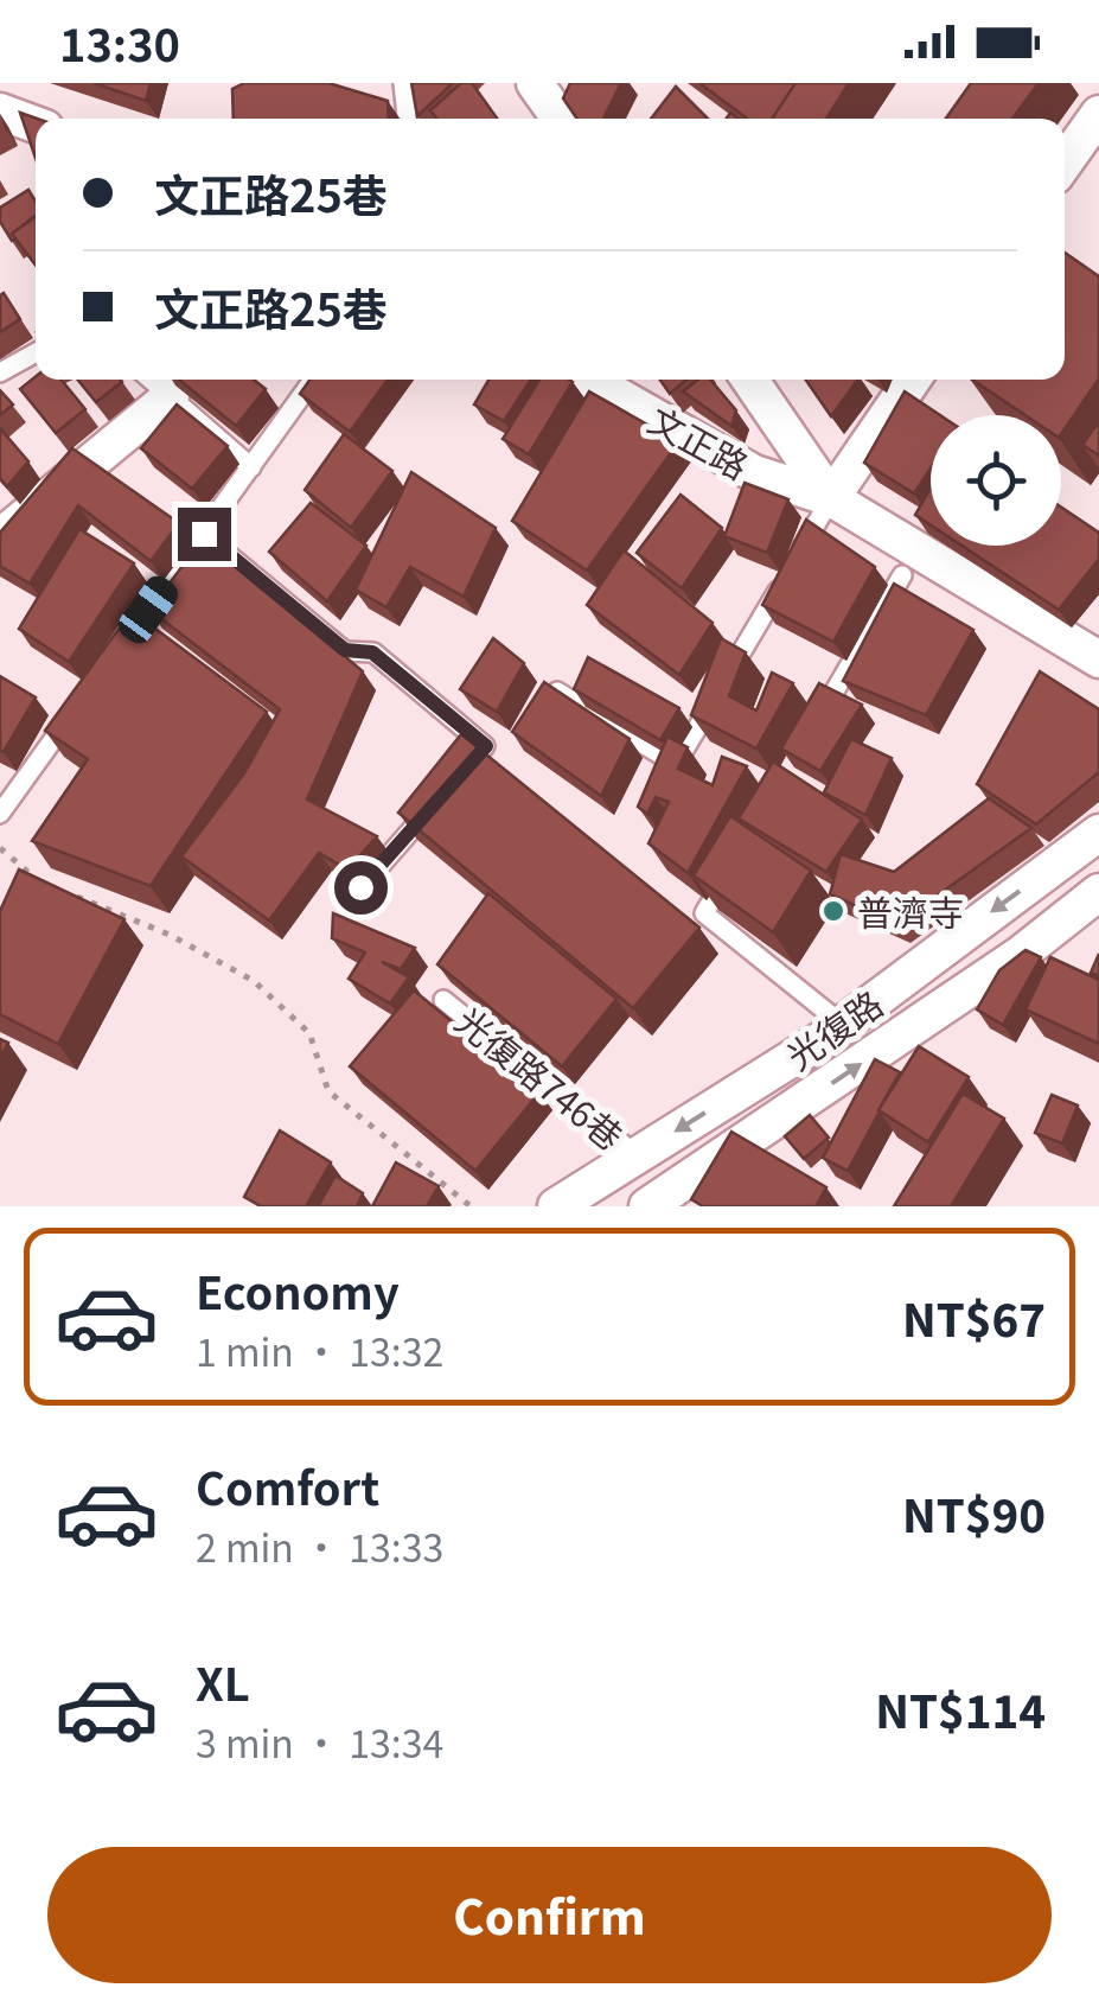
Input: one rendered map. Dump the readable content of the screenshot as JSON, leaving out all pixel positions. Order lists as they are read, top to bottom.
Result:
{
  "streets": {
    "street": ["文正路", "光復路"],
    "lane": ["光復路746巷"]
  },
  "crossings": [
    ["光復路", "光復路746巷"]
  ],
  "places": ["普濟寺"],
  "page": {
    "status": "13:30",
    "banner": ["文正路25巷", "文正路25巷"],
    "list": [
      {
        "name": "Economy",
        "note": "1 min · 13:32",
        "value": "NT$67"
      },
      {
        "name": "Comfort",
        "note": "2 min · 13:33",
        "value": "NT$90"
      },
      {
        "name": "XL",
        "note": "3 min · 13:34",
        "value": "NT$114"
      }
    ],
    "buttons": "Confirm"
  }
}
